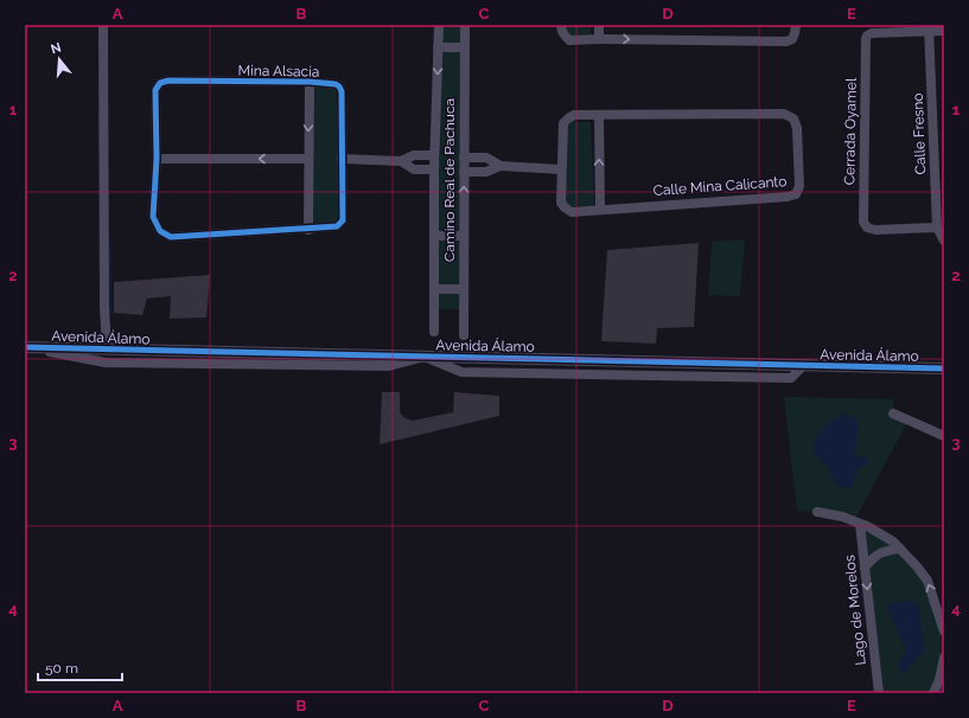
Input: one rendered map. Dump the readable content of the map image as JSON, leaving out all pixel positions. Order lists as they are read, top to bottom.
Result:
{
  "streets": {
    "street": [
      "Mina Alsacia",
      "Cerrada Oyamel",
      "Calle Fresno",
      "Camino Real de Pachuca",
      "Calle Mina Calicanto",
      "Avenida Álamo",
      "Lago de Morelos"
    ]
  },
  "crossings": [
    ["Cerrada Oyamel", "Calle Fresno"]
  ],
  "scale_bar": "50 m",
  "north": "top",
  "grid": {
    "columns": [
      "A",
      "B",
      "C",
      "D",
      "E"
    ],
    "rows": [
      "1",
      "2",
      "3",
      "4"
    ]
  }
}
